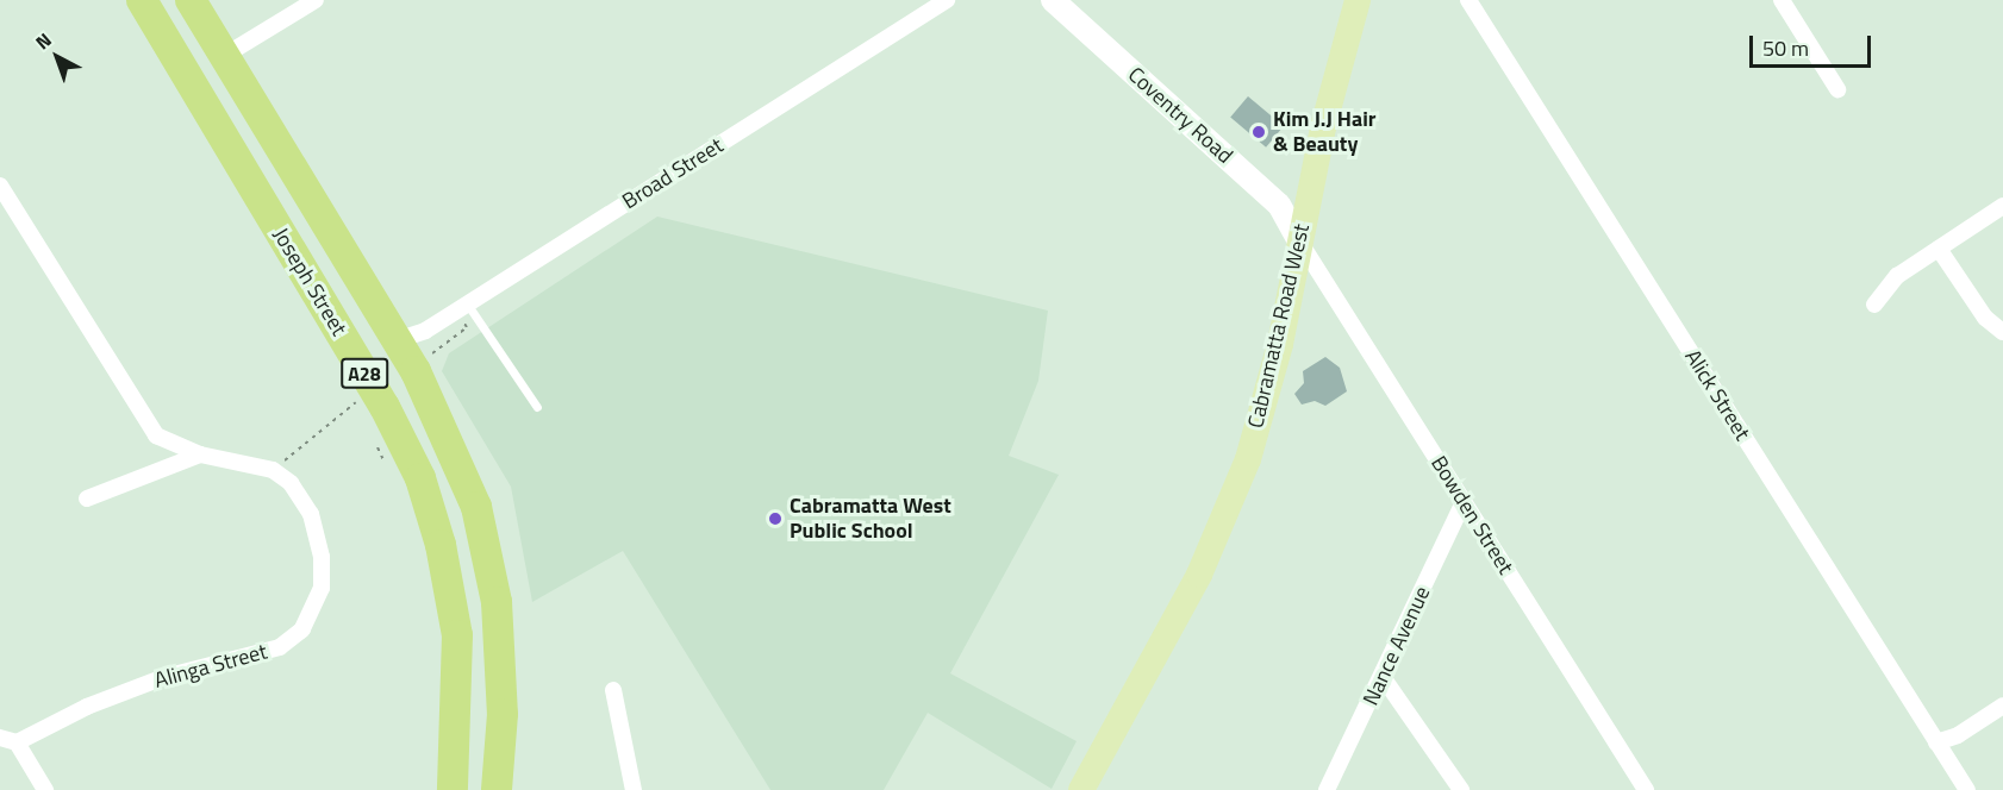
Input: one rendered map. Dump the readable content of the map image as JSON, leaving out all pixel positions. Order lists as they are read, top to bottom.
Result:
{
  "streets": {
    "highway": ["Joseph Street", "A28"],
    "main road": ["Cabramatta Road West"],
    "street": [
      "Coventry Road",
      "Broad Street",
      "Alick Street",
      "Bowden Street",
      "Nance Avenue",
      "Alinga Street"
    ]
  },
  "crossings": [
    ["Coventry Road", "Cabramatta Road West"],
    ["Coventry Road", "Bowden Street"],
    ["Broad Street", "Joseph Street"],
    ["Cabramatta Road West", "Bowden Street"],
    ["Bowden Street", "Nance Avenue"]
  ],
  "places": ["Kim J.J Hair & Beauty", "Cabramatta West Public School"],
  "scale_bar": "50 m",
  "north": "top left"
}
